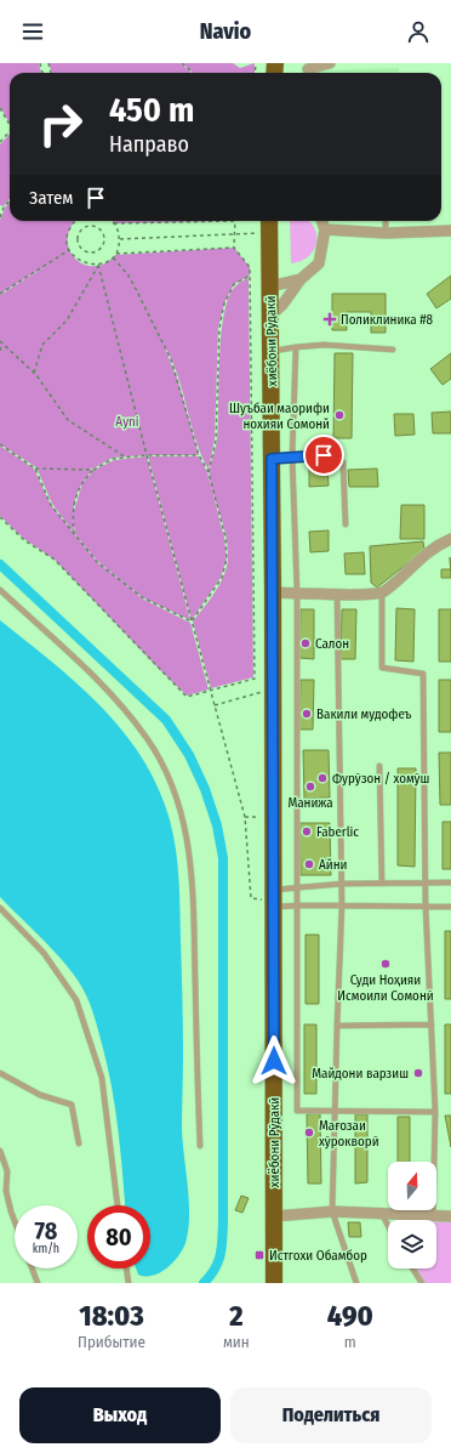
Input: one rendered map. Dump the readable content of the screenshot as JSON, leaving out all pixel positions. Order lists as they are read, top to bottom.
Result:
{
  "streets": {
    "highway": ["хиёбони Рӯдакӣ"]
  },
  "parks": ["Ayni"],
  "places": {
    "health": ["Поликлиника #8"],
    "other": [
      "Шуъбаи маорифи нохияи Сомонй",
      "Салон",
      "Вакили мудофеъ",
      "Фурӯзон / хомӯш",
      "Манижа",
      "Faberlic",
      "Айни",
      "Суди Ноҳияи Исмоили Сомонӣ",
      "Майдони варзиш",
      "Мағозаи хӯрокворӣ"
    ],
    "transit": ["Истгохи Обамбор"]
  },
  "north": "top",
  "page": {
    "header": "Navio",
    "turn": ["450 m", "Направо"],
    "then": "Затем",
    "speed": "78 km/h",
    "limit": "80",
    "eta": [
      "18:03",
      "Прибытие",
      "2",
      "мин",
      "490",
      "m"
    ],
    "buttons": ["Выход", "Поделиться"]
  }
}
